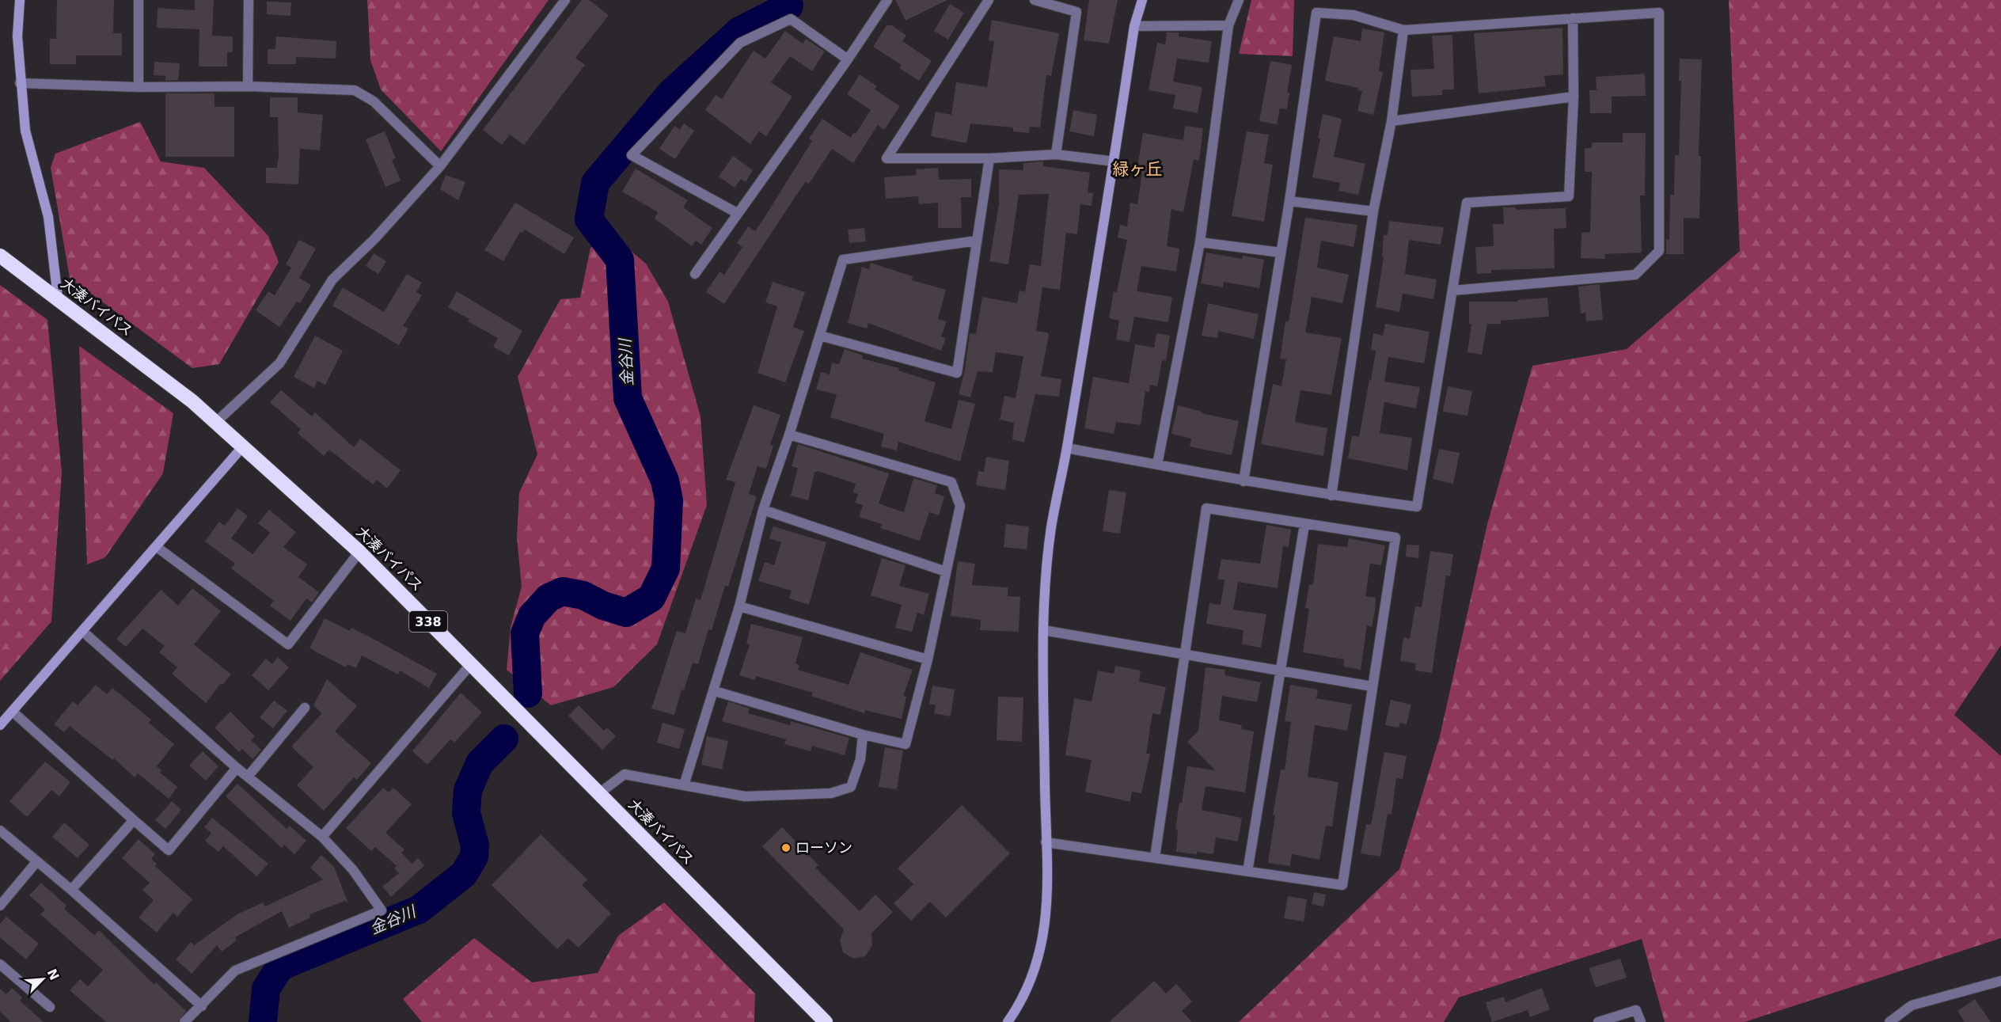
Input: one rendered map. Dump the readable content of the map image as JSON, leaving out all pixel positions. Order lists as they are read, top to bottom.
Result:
{
  "streets": {
    "highway": ["大湊バイパス", "338"]
  },
  "districts": ["緑ヶ丘"],
  "water": ["金谷川"],
  "places": ["ローソン"],
  "north": "top right"
}
